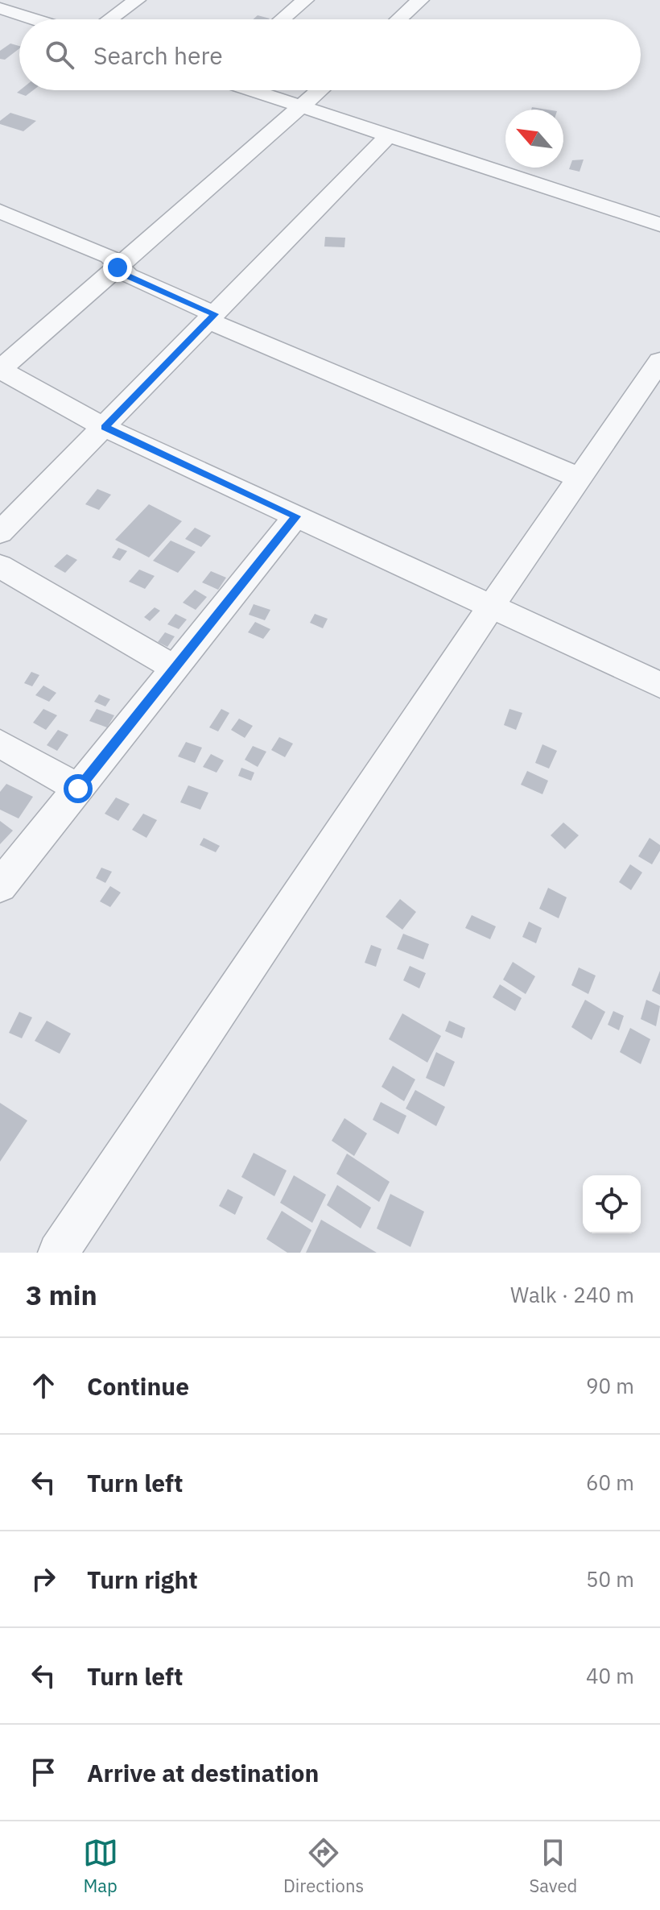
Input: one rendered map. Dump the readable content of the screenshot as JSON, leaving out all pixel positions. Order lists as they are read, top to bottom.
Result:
{
  "north": "top left",
  "page": {
    "search": "Search here",
    "heading": ["3 min", "Walk · 240 m"],
    "list": [
      ["Continue", "90 m"],
      ["Turn left", "60 m"],
      ["Turn right", "50 m"],
      ["Turn left", "40 m"],
      "Arrive at destination"
    ],
    "nav": ["Map", "Directions", "Saved"]
  }
}
